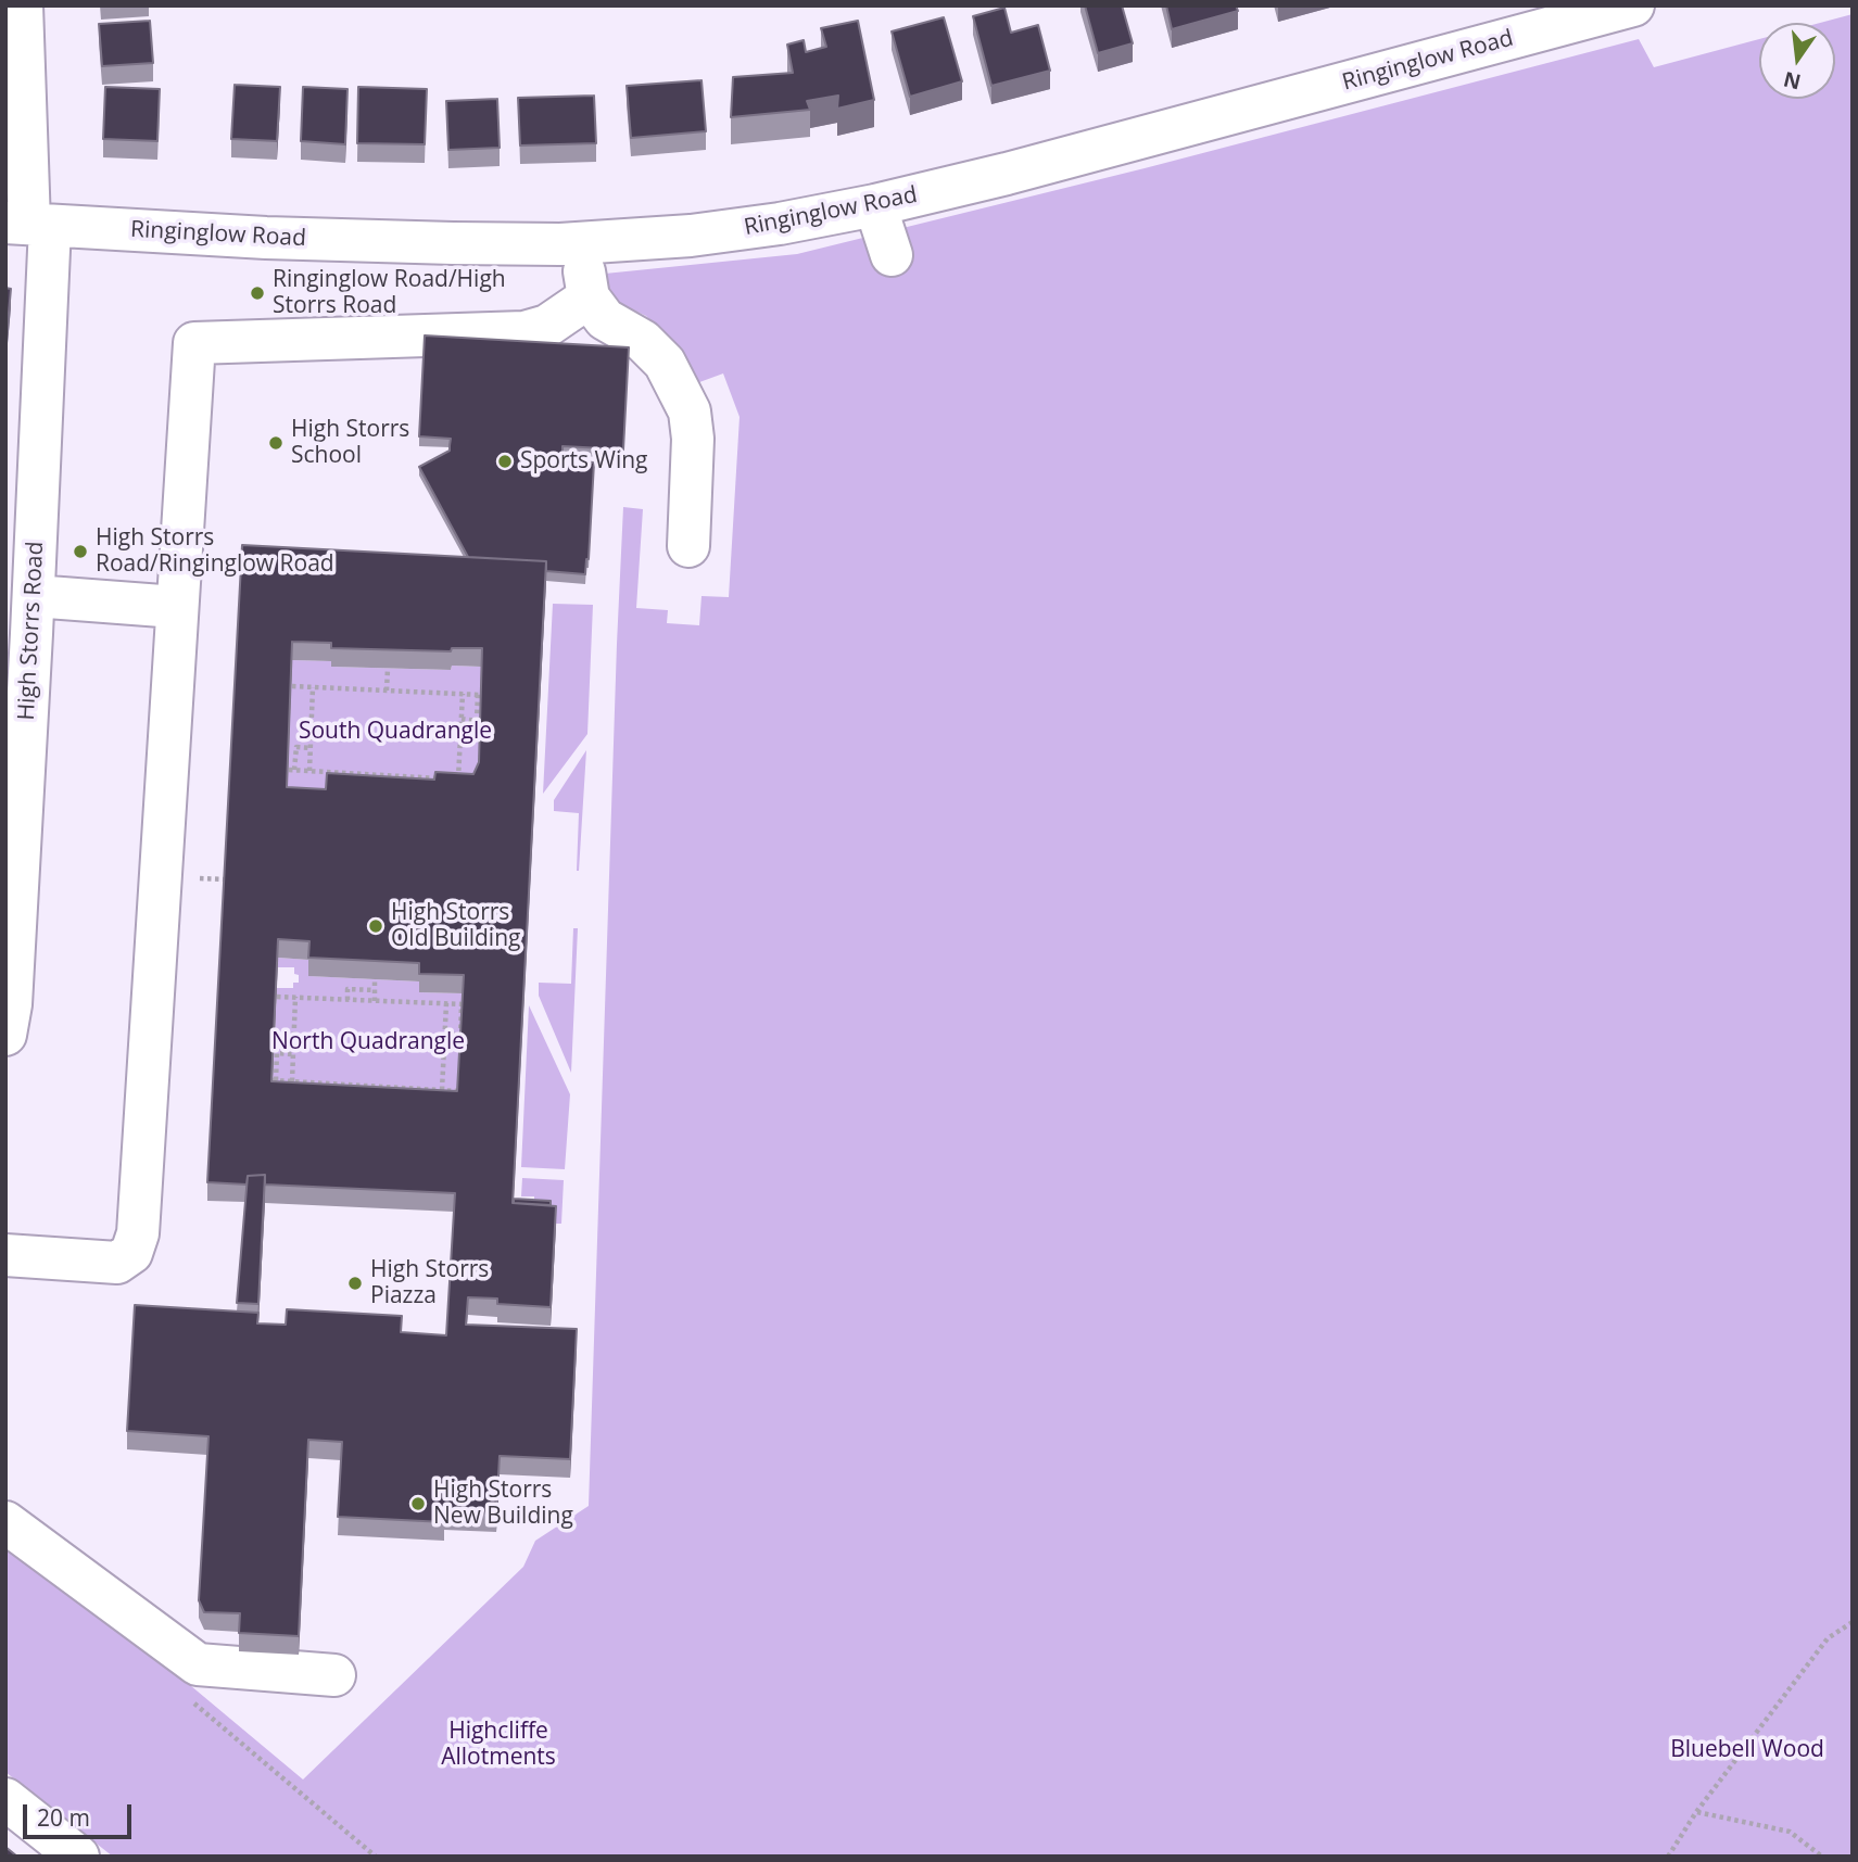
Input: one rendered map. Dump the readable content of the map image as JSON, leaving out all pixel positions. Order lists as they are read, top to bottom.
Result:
{
  "streets": {
    "street": ["Ringinglow Road", "High Storrs Road"]
  },
  "crossings": [
    ["Ringinglow Road", "High Storrs Road"]
  ],
  "parks": [
    "South Quadrangle",
    "North Quadrangle",
    "Highcliffe Allotments",
    "Bluebell Wood"
  ],
  "places": [
    "Ringinglow Road/High Storrs Road",
    "High Storrs School",
    "Sports Wing",
    "High Storrs Road/Ringinglow Road",
    "High Storrs Old Building",
    "High Storrs Piazza",
    "High Storrs New Building"
  ],
  "scale_bar": "20 m",
  "north": "bottom"
}
